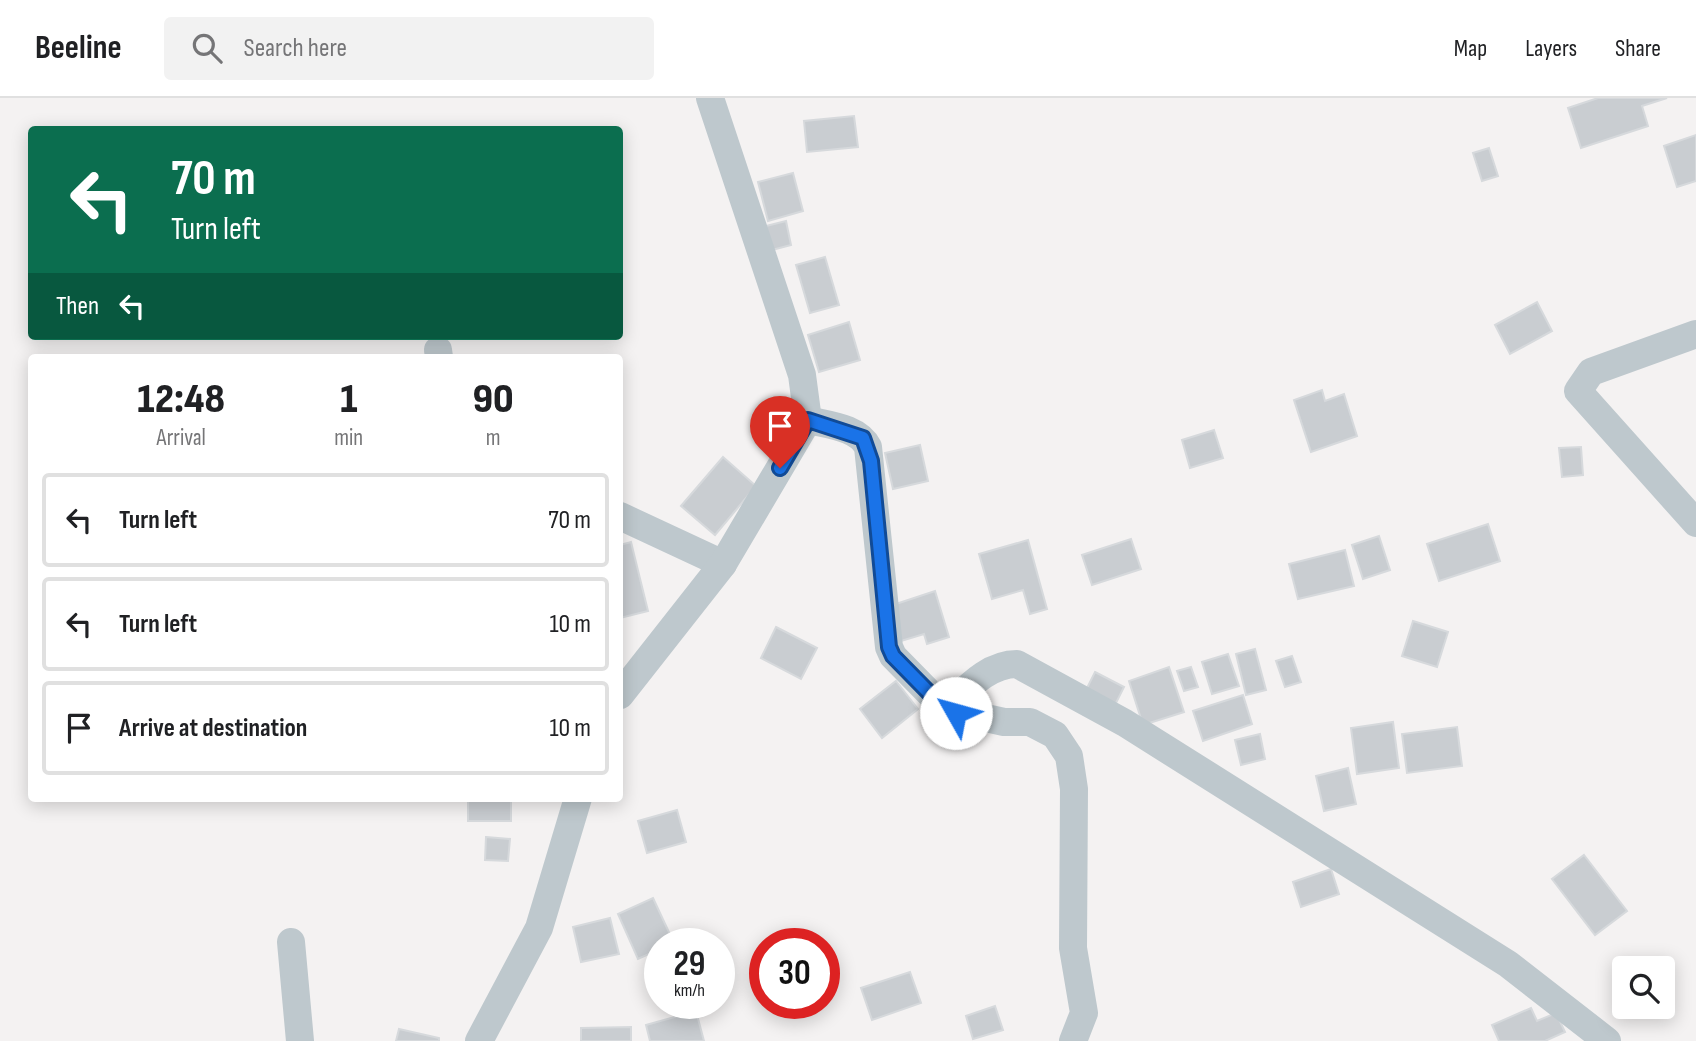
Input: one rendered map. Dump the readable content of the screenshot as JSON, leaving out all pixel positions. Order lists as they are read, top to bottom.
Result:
{
  "page": {
    "header": "Beeline",
    "search": "Search here",
    "nav": ["Map", "Layers", "Share"],
    "turn": ["70 m", "Turn left"],
    "then": "Then",
    "eta": [
      "12:48",
      "Arrival",
      "1",
      "min",
      "90",
      "m"
    ],
    "list": [
      {
        "name": "Turn left",
        "value": "70 m"
      },
      {
        "name": "Turn left",
        "value": "10 m"
      },
      {
        "name": "Arrive at destination",
        "value": "10 m"
      }
    ],
    "speed": "29 km/h",
    "limit": "30"
  }
}
